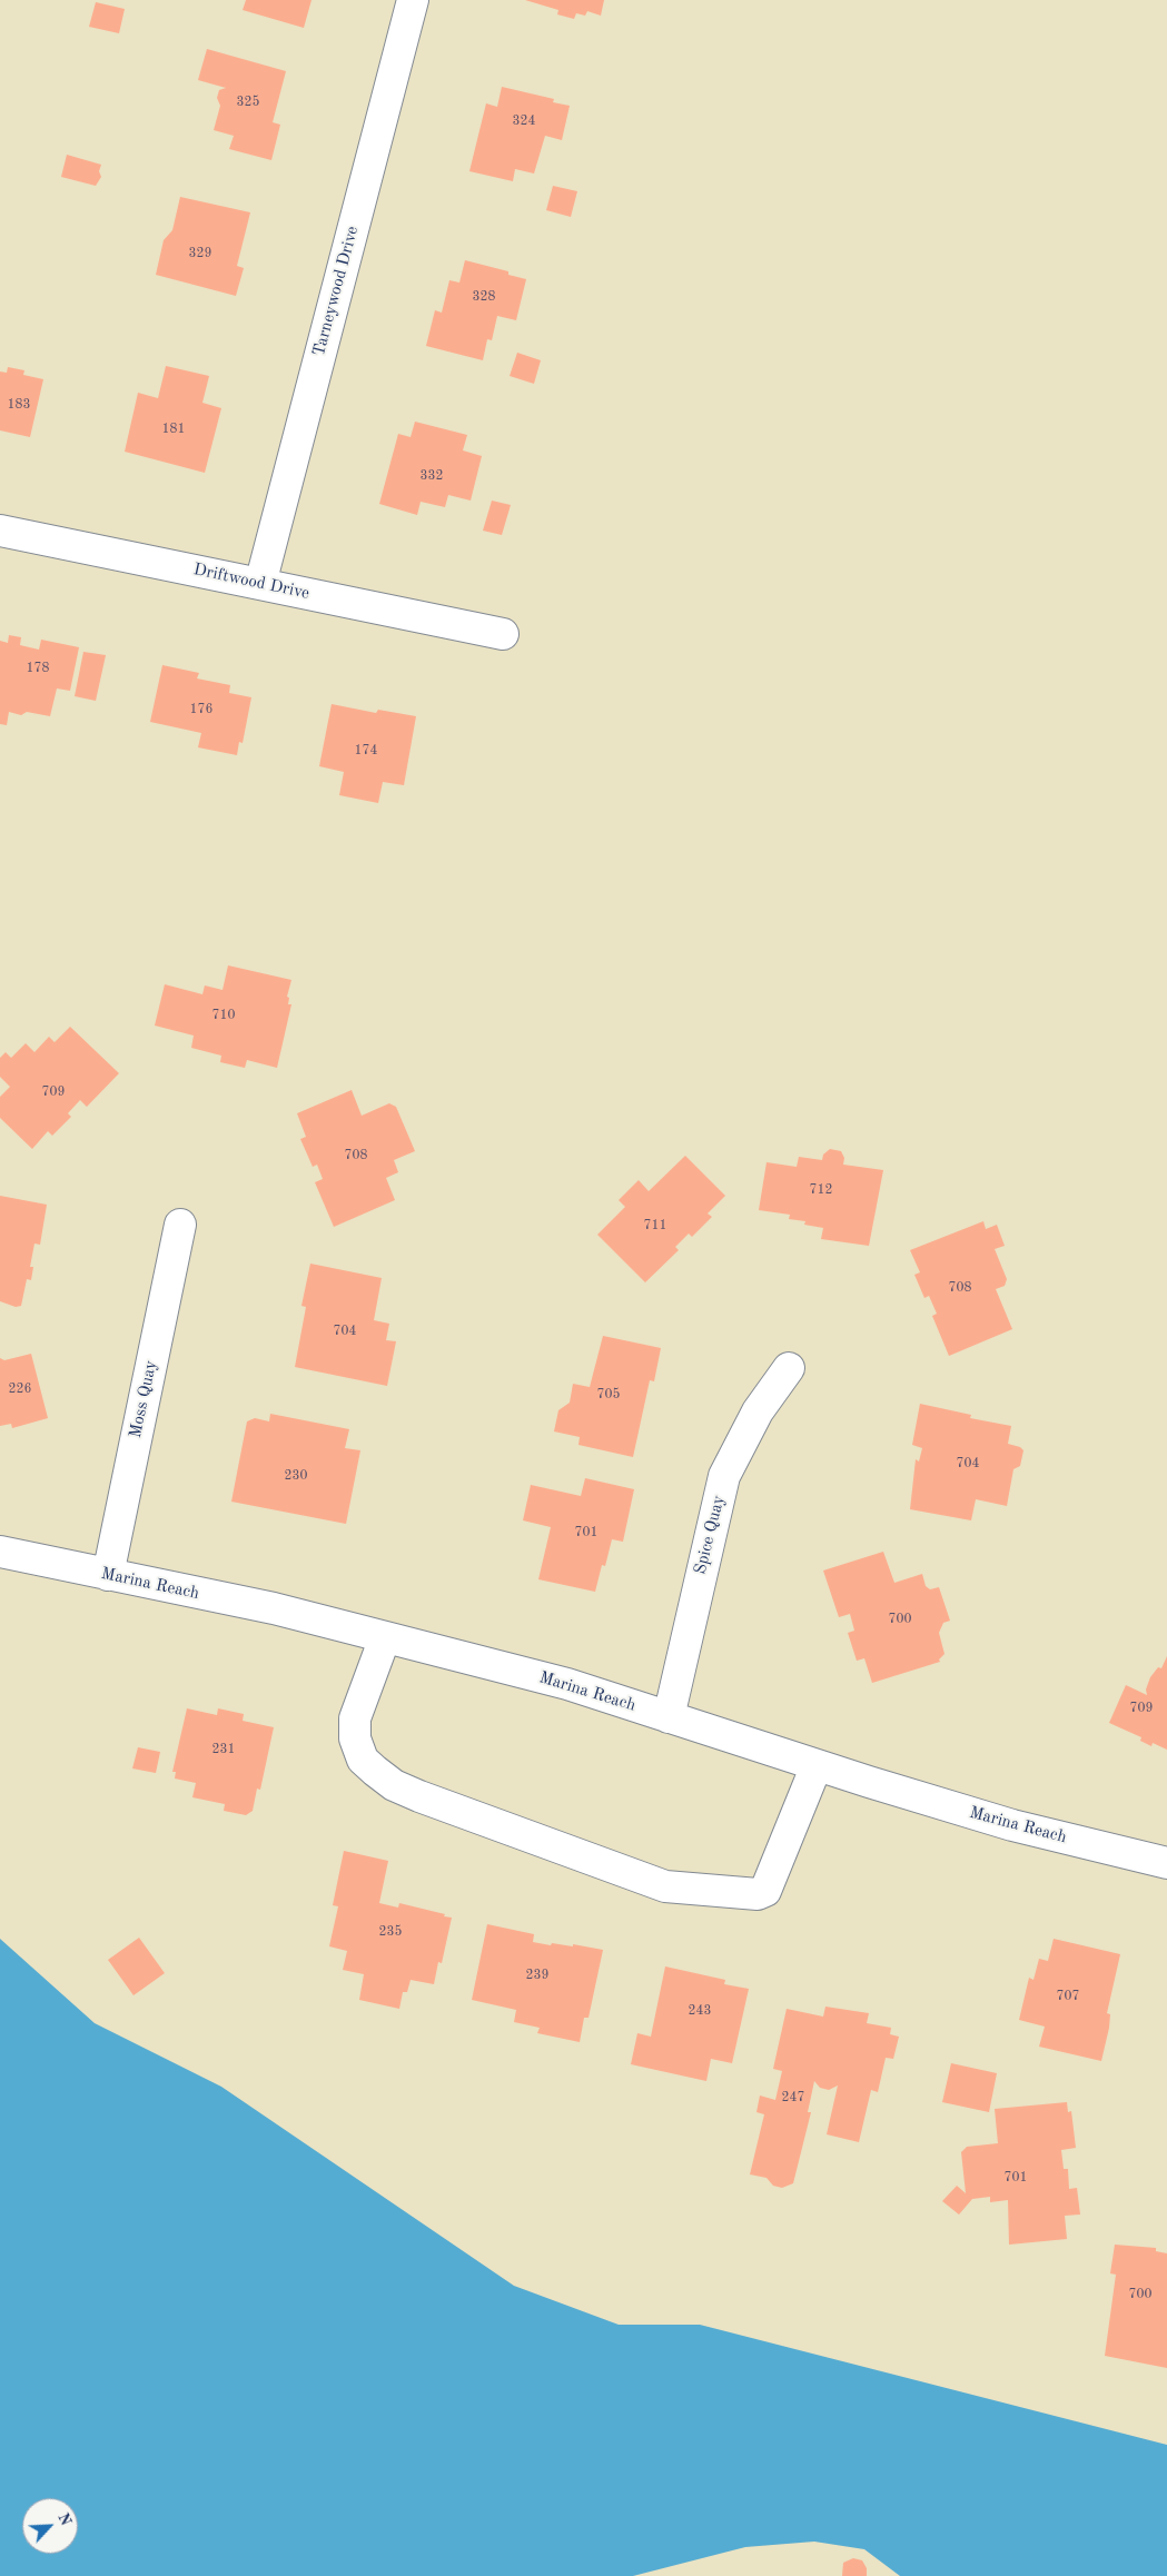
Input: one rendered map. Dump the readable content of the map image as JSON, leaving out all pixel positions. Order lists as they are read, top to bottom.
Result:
{
  "streets": {
    "street": [
      "Tarneywood Drive",
      "Driftwood Drive",
      "Moss Quay",
      "Spice Quay",
      "Marina Reach"
    ]
  },
  "crossings": [
    ["Tarneywood Drive", "Driftwood Drive"],
    ["Moss Quay", "Marina Reach"],
    ["Spice Quay", "Marina Reach"]
  ],
  "house_numbers": [
    "325",
    "324",
    "329",
    "328",
    "183",
    "181",
    "332",
    "178",
    "176",
    "174",
    "710",
    "709",
    "708",
    "712",
    "711",
    "708",
    "704",
    "226",
    "705",
    "704",
    "230",
    "701",
    "700",
    "709",
    "231",
    "235",
    "239",
    "707",
    "243",
    "247",
    "701",
    "700"
  ],
  "north": "top right"
}
